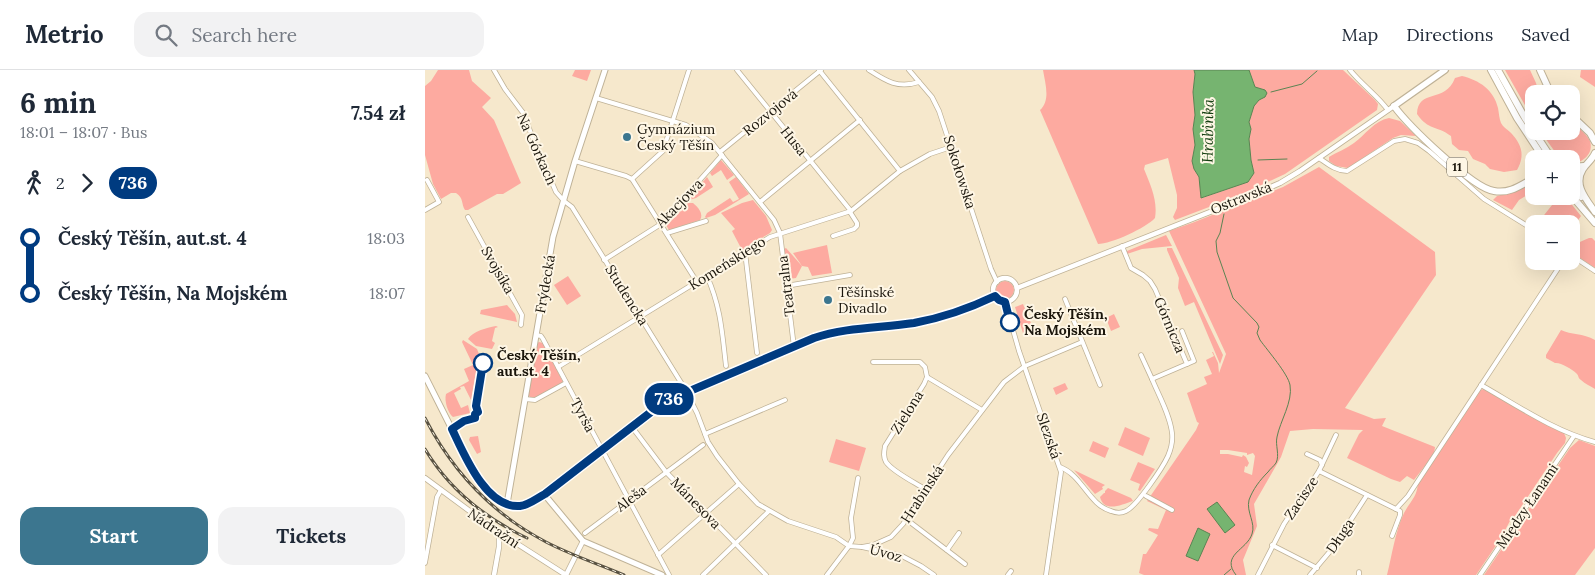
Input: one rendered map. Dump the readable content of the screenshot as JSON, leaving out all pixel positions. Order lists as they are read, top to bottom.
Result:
{
  "streets": {
    "highway": ["11"],
    "main road": ["Ostravská", "Frýdecká"],
    "street": [
      "Rozvojová",
      "Husa",
      "Na Górkach",
      "Sokołowska",
      "Akacjowa",
      "Komeńskiego",
      "Svojsíka",
      "Teatralna",
      "Studencka",
      "Górnicza",
      "Zielona",
      "Tyrša",
      "Slezská",
      "Hrabinská",
      "Aleša",
      "Zacisze",
      "Mánesova",
      "Między Łanami",
      "Nádražní",
      "Długa",
      "Úvoz"
    ]
  },
  "crossings": [
    ["Rozvojová", "Husa"],
    ["Rozvojová", "Akacjowa"],
    ["Rozvojová", "Teatralna"],
    ["Husa", "Komeńskiego"],
    ["Na Górkach", "Frýdecká"],
    ["Na Górkach", "Studencka"],
    ["11", "Ostravská"],
    ["Sokołowska", "Ostravská"],
    ["Sokołowska", "Komeńskiego"],
    ["Sokołowska", "Slezská"],
    ["Ostravská", "Górnicza"],
    ["Ostravská", "Slezská"],
    ["Akacjowa", "Teatralna"],
    ["Akacjowa", "Studencka"],
    ["Komeńskiego", "Teatralna"],
    ["Komeńskiego", "Studencka"],
    ["Komeńskiego", "Tyrša"],
    ["Frýdecká", "Studencka"],
    ["Frýdecká", "Tyrša"],
    ["Studencka", "Hrabinská"],
    ["Zielona", "Hrabinská"],
    ["Tyrša", "Aleša"],
    ["Slezská", "Hrabinská"],
    ["Hrabinská", "Úvoz"],
    ["Aleša", "Mánesova"],
    ["Zacisze", "Długa"]
  ],
  "water": ["Hrabinka"],
  "places": [
    "Gymnázium Český Těšín",
    "Těšínské Divadlo",
    "Český Těšín, Na Mojském",
    "Český Těšín, aut.st. 4"
  ],
  "lines": ["bus line 736"],
  "page": {
    "header": "Metrio",
    "search": "Search here",
    "nav": ["Map", "Directions", "Saved"],
    "heading": ["6 min", "18:01 – 18:07 · Bus", "7.54 zł"],
    "on_map": "736",
    "map_buttons": ["+", "−"],
    "legs": ["2", "736"],
    "list": [
      {
        "name": "Český Těšín, aut.st. 4",
        "value": "18:03"
      },
      {
        "name": "Český Těšín, Na Mojském",
        "value": "18:07"
      }
    ],
    "buttons": ["Start", "Tickets"]
  }
}
